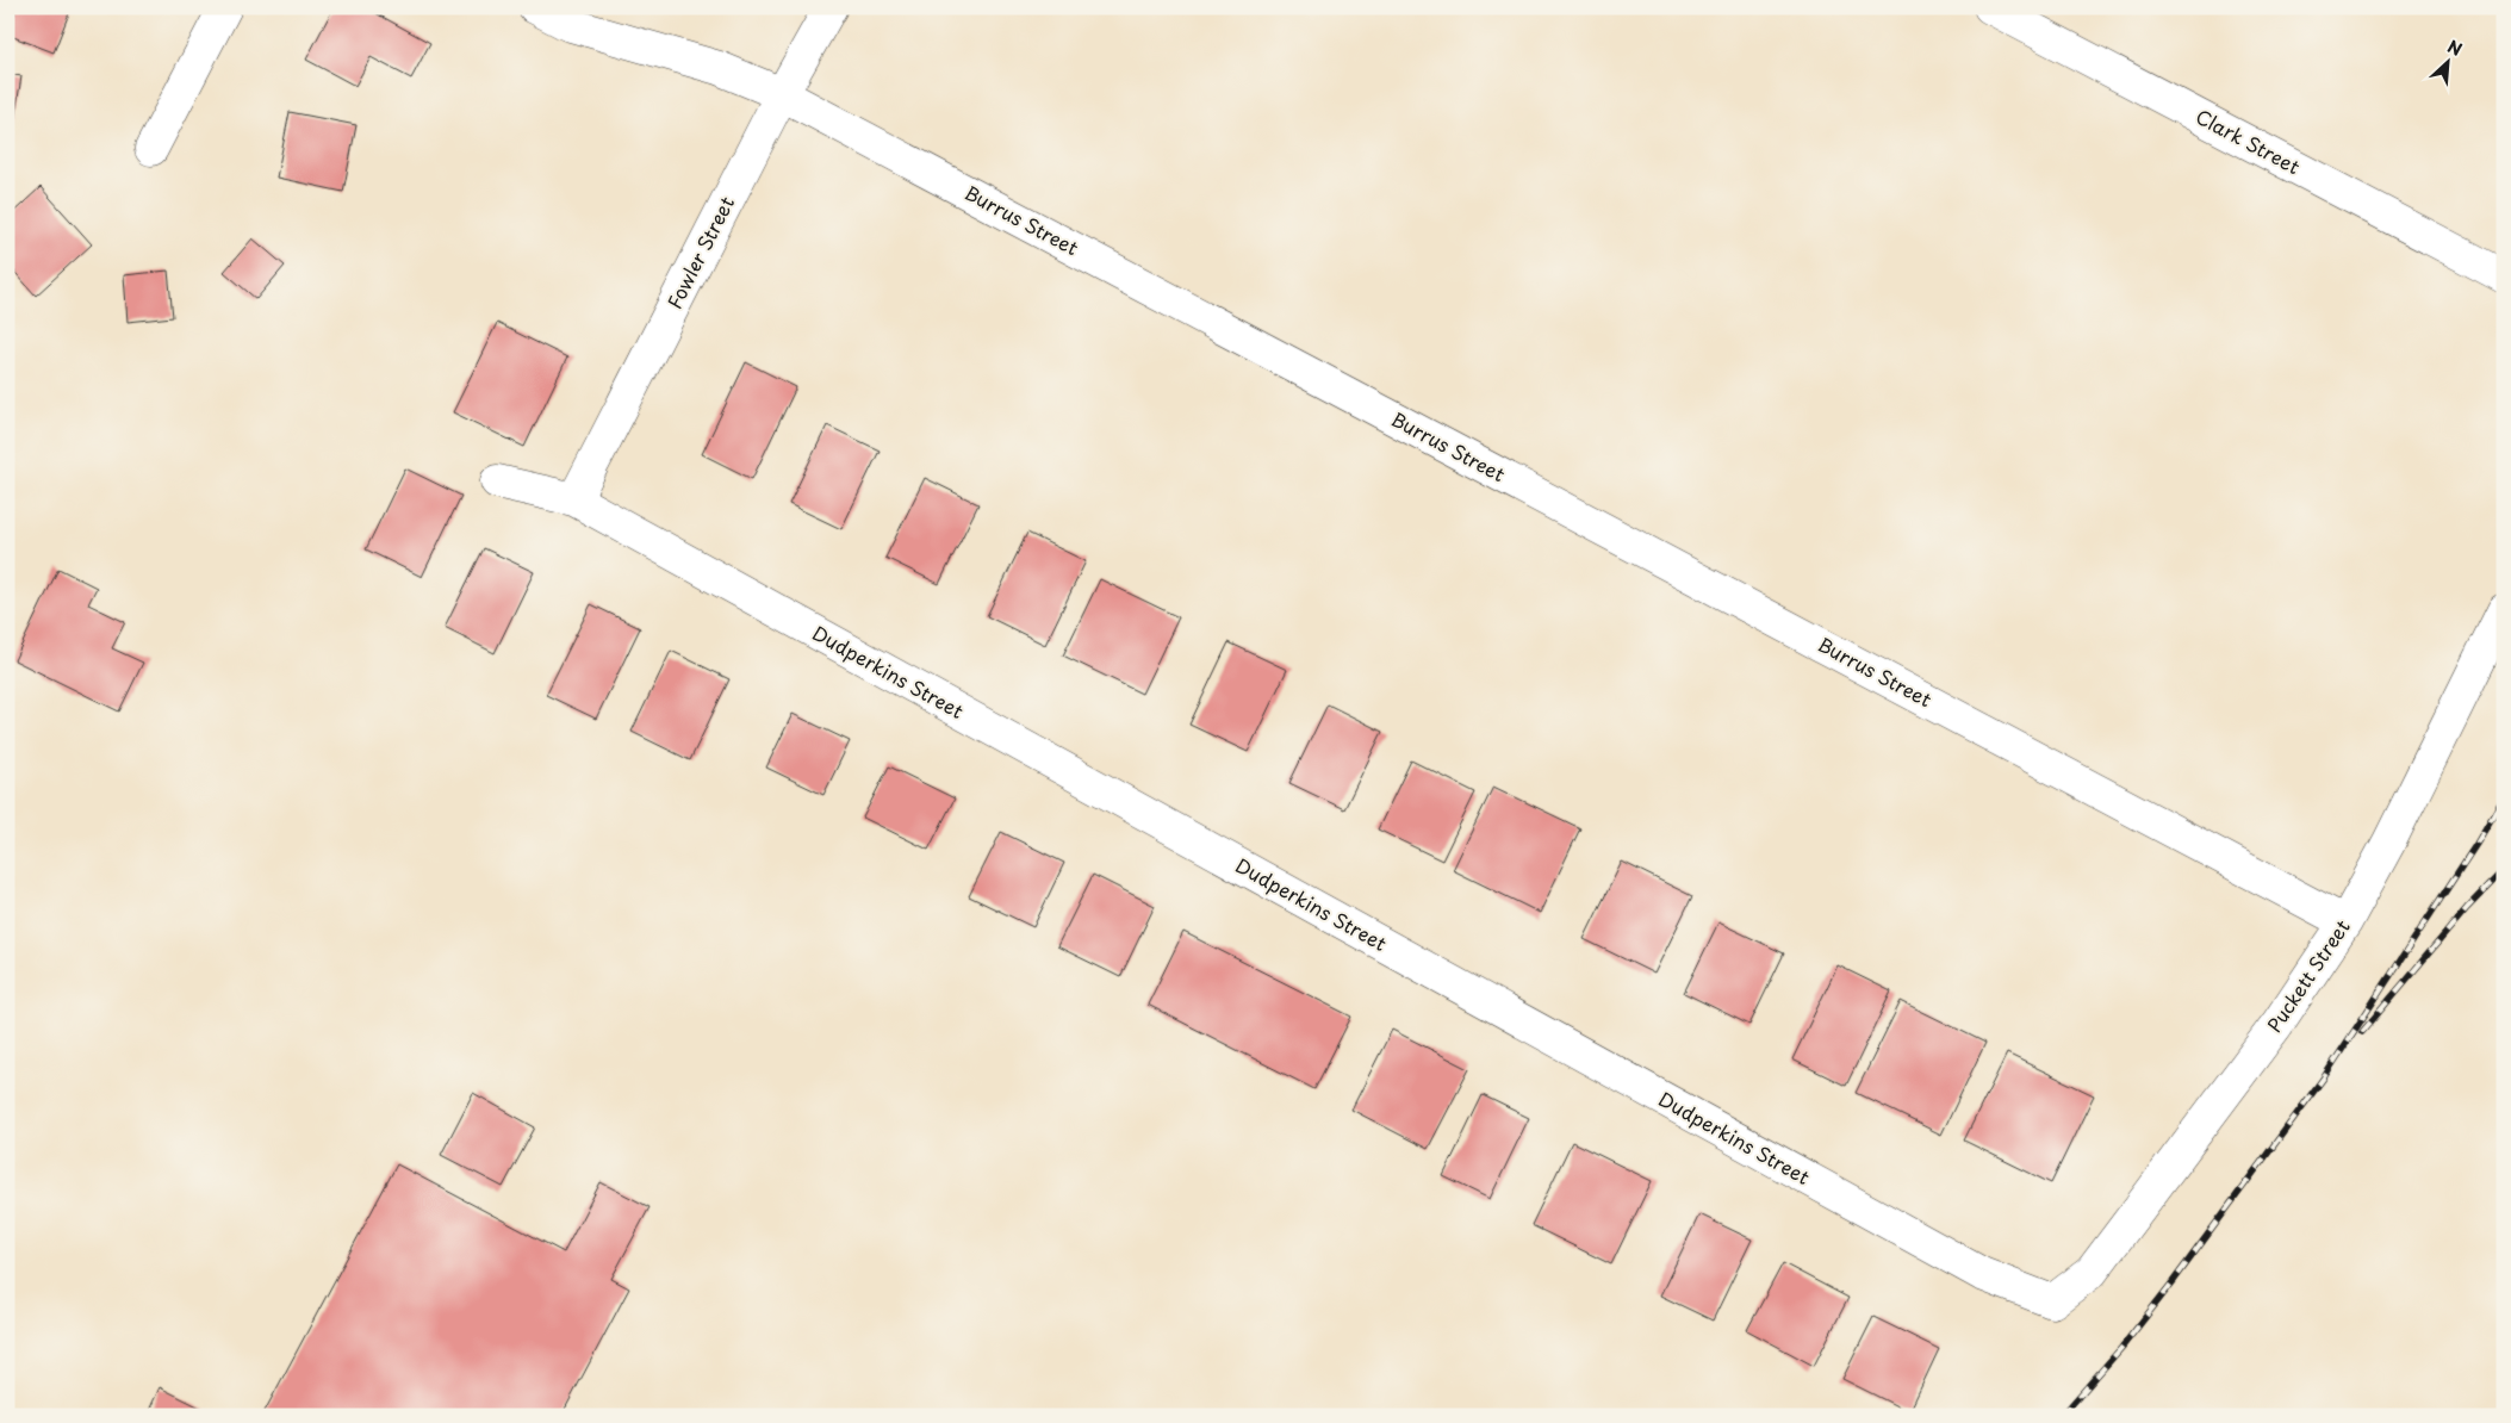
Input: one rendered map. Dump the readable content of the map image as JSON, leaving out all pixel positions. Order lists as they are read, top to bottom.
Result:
{
  "streets": {
    "street": [
      "Clark Street",
      "Burrus Street",
      "Fowler Street",
      "Dudperkins Street",
      "Puckett Street"
    ]
  },
  "crossings": [
    ["Burrus Street", "Fowler Street"],
    ["Burrus Street", "Puckett Street"],
    ["Fowler Street", "Dudperkins Street"],
    ["Dudperkins Street", "Puckett Street"]
  ],
  "north": "top right"
}
